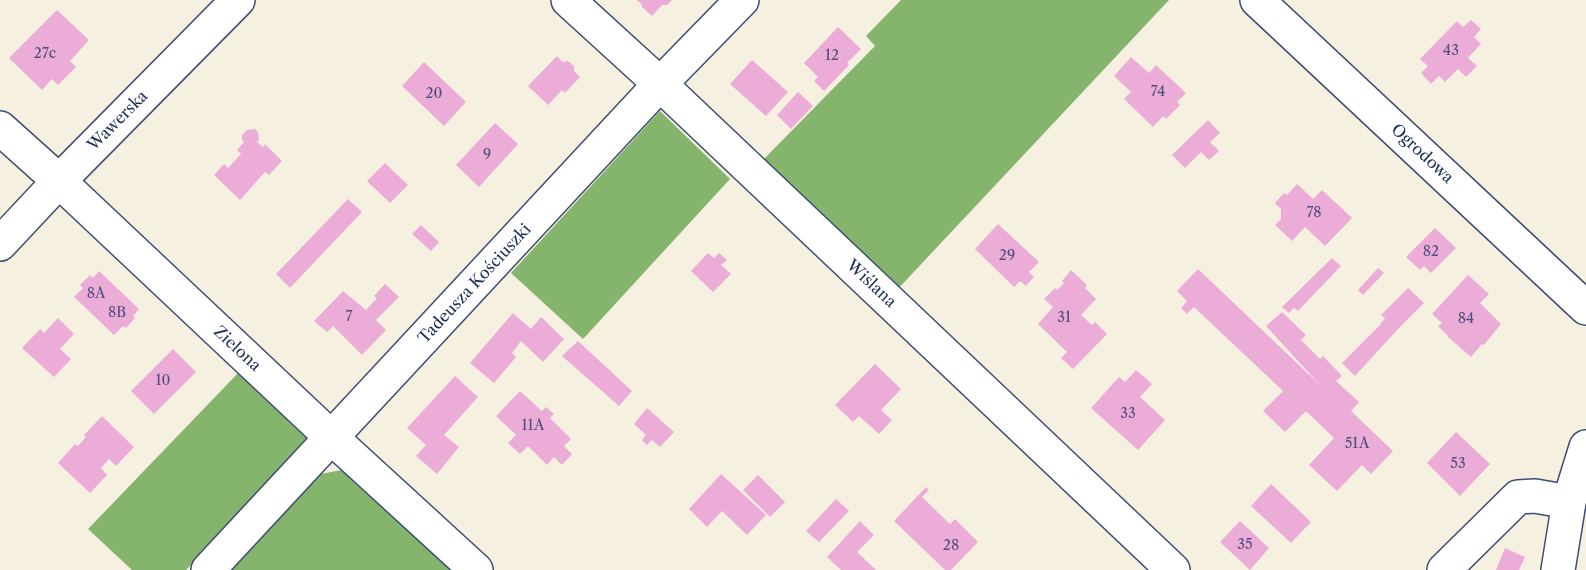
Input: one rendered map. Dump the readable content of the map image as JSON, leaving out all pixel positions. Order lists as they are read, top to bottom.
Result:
{
  "streets": {
    "street": [
      "Wawerska",
      "Ogrodowa",
      "Tadeusza Kościuszki",
      "Wiślana",
      "Zielona"
    ]
  },
  "crossings": [
    ["Wawerska", "Zielona"],
    ["Tadeusza Kościuszki", "Wiślana"],
    ["Tadeusza Kościuszki", "Zielona"]
  ],
  "house_numbers": [
    "43",
    "27c",
    "12",
    "74",
    "20",
    "9",
    "78",
    "82",
    "29",
    "8A",
    "8B",
    "7",
    "31",
    "84",
    "10",
    "33",
    "11A",
    "51A",
    "53",
    "35",
    "28"
  ]
}
